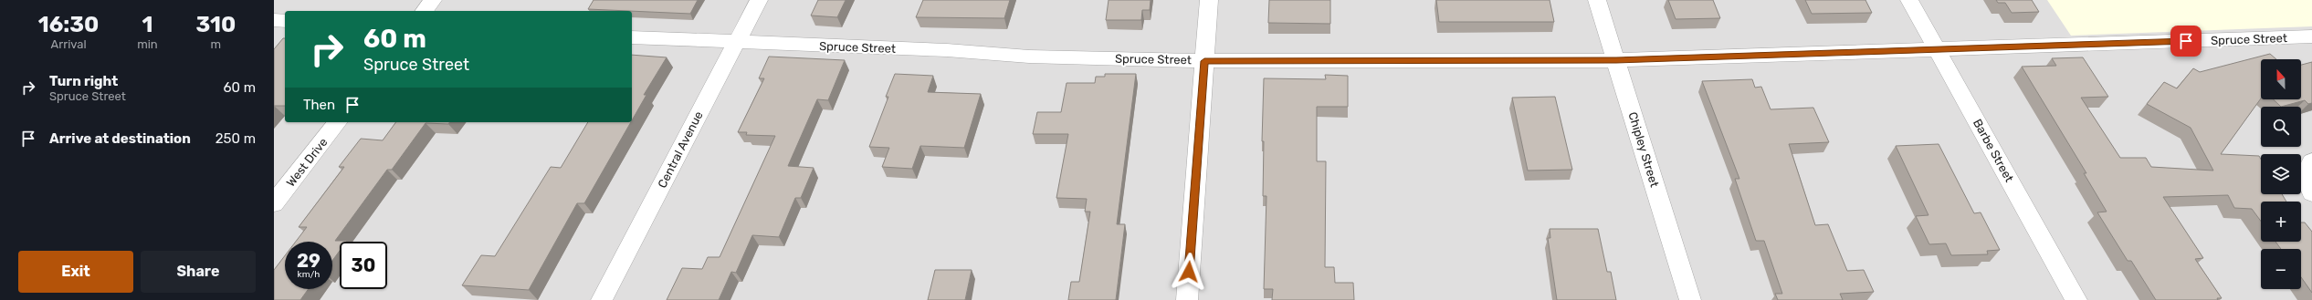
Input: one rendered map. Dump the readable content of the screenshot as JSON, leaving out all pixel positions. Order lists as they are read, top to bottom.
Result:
{
  "streets": {
    "street": [
      "Spruce Street",
      "Central Avenue",
      "Chipley Street",
      "Barbe Street",
      "West Drive"
    ]
  },
  "crossings": [
    ["Spruce Street", "Central Avenue"],
    ["Spruce Street", "Chipley Street"],
    ["Spruce Street", "Barbe Street"]
  ],
  "north": "top",
  "page": {
    "eta": [
      "16:30",
      "Arrival",
      "1",
      "min",
      "310",
      "m"
    ],
    "turn": ["60 m", "Spruce Street"],
    "map_buttons": ["+", "−"],
    "list": [
      {
        "name": "Turn right",
        "note": "Spruce Street",
        "value": "60 m"
      },
      {
        "name": "Arrive at destination",
        "value": "250 m"
      }
    ],
    "then": "Then",
    "speed": "29 km/h",
    "limit": "30",
    "buttons": ["Exit", "Share"]
  }
}
